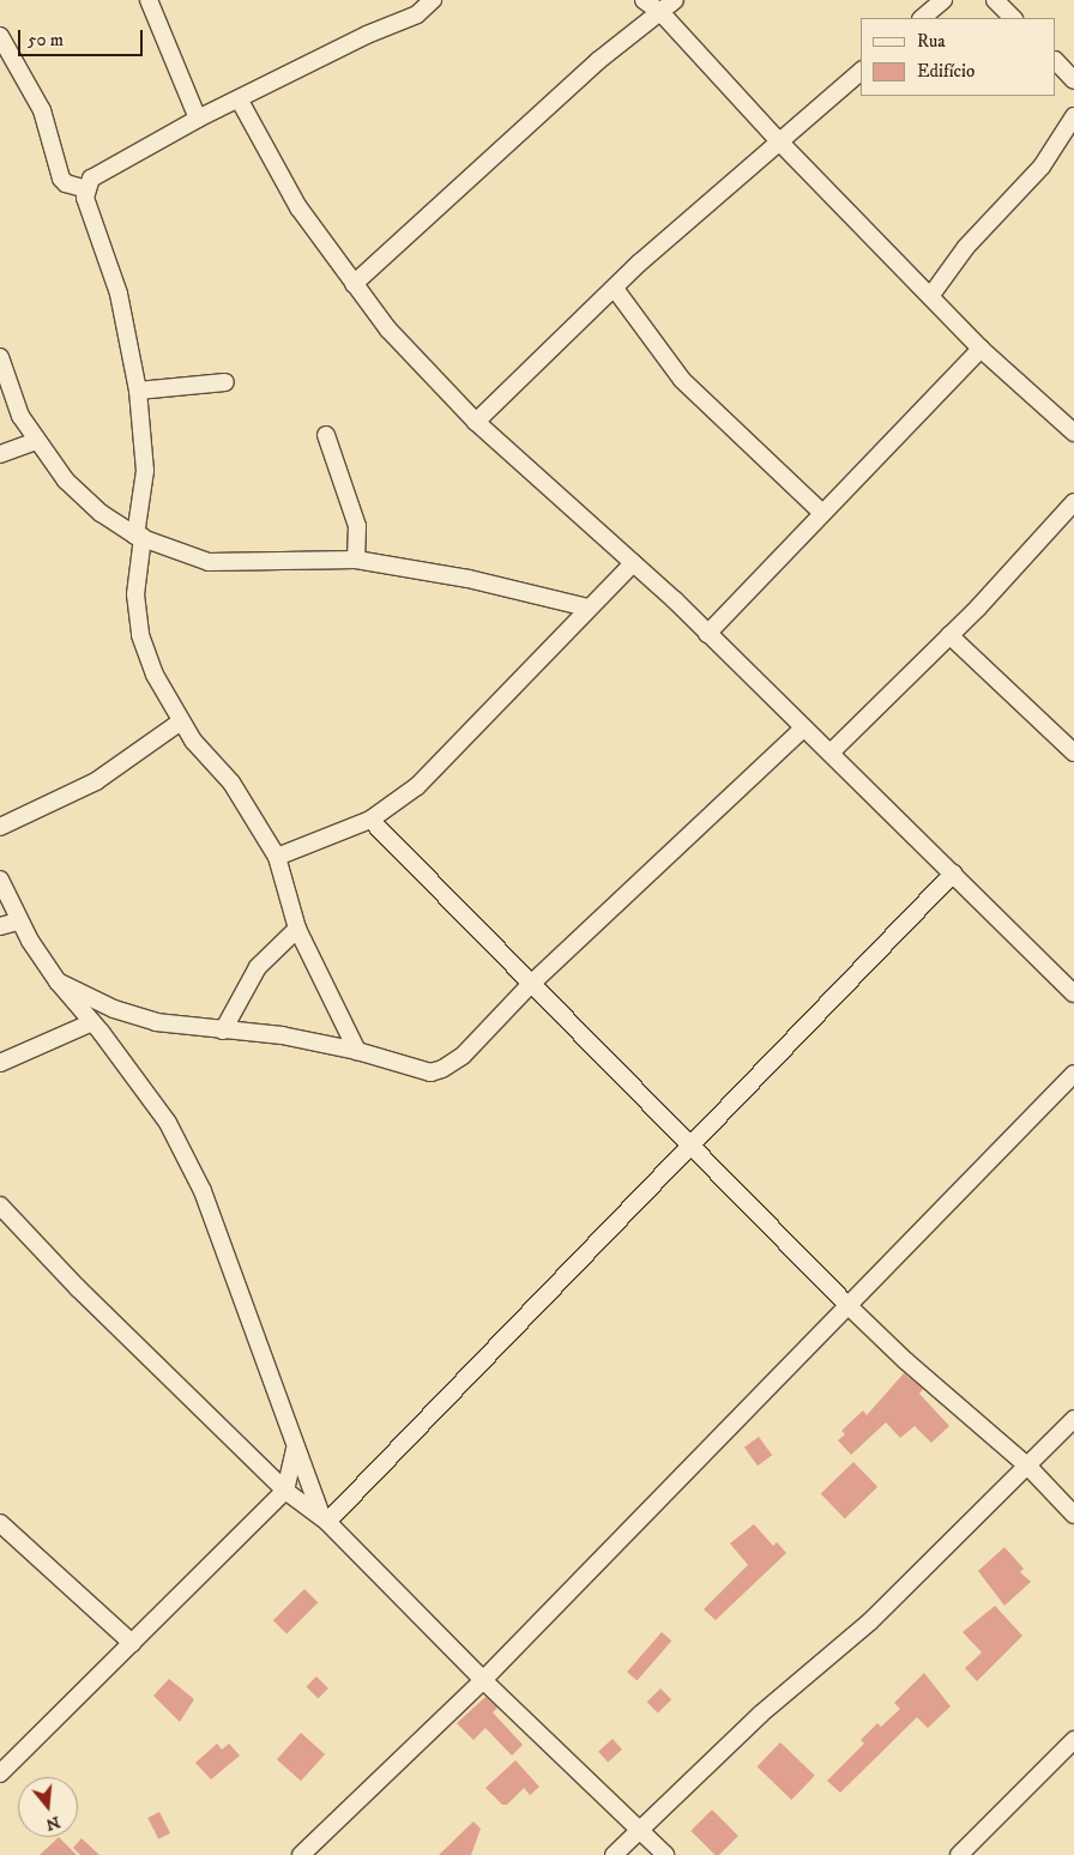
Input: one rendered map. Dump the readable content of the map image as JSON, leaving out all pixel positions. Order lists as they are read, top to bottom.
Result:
{
  "legend": ["Rua", "Edifício"],
  "scale_bar": "50 m",
  "north": "bottom"
}
